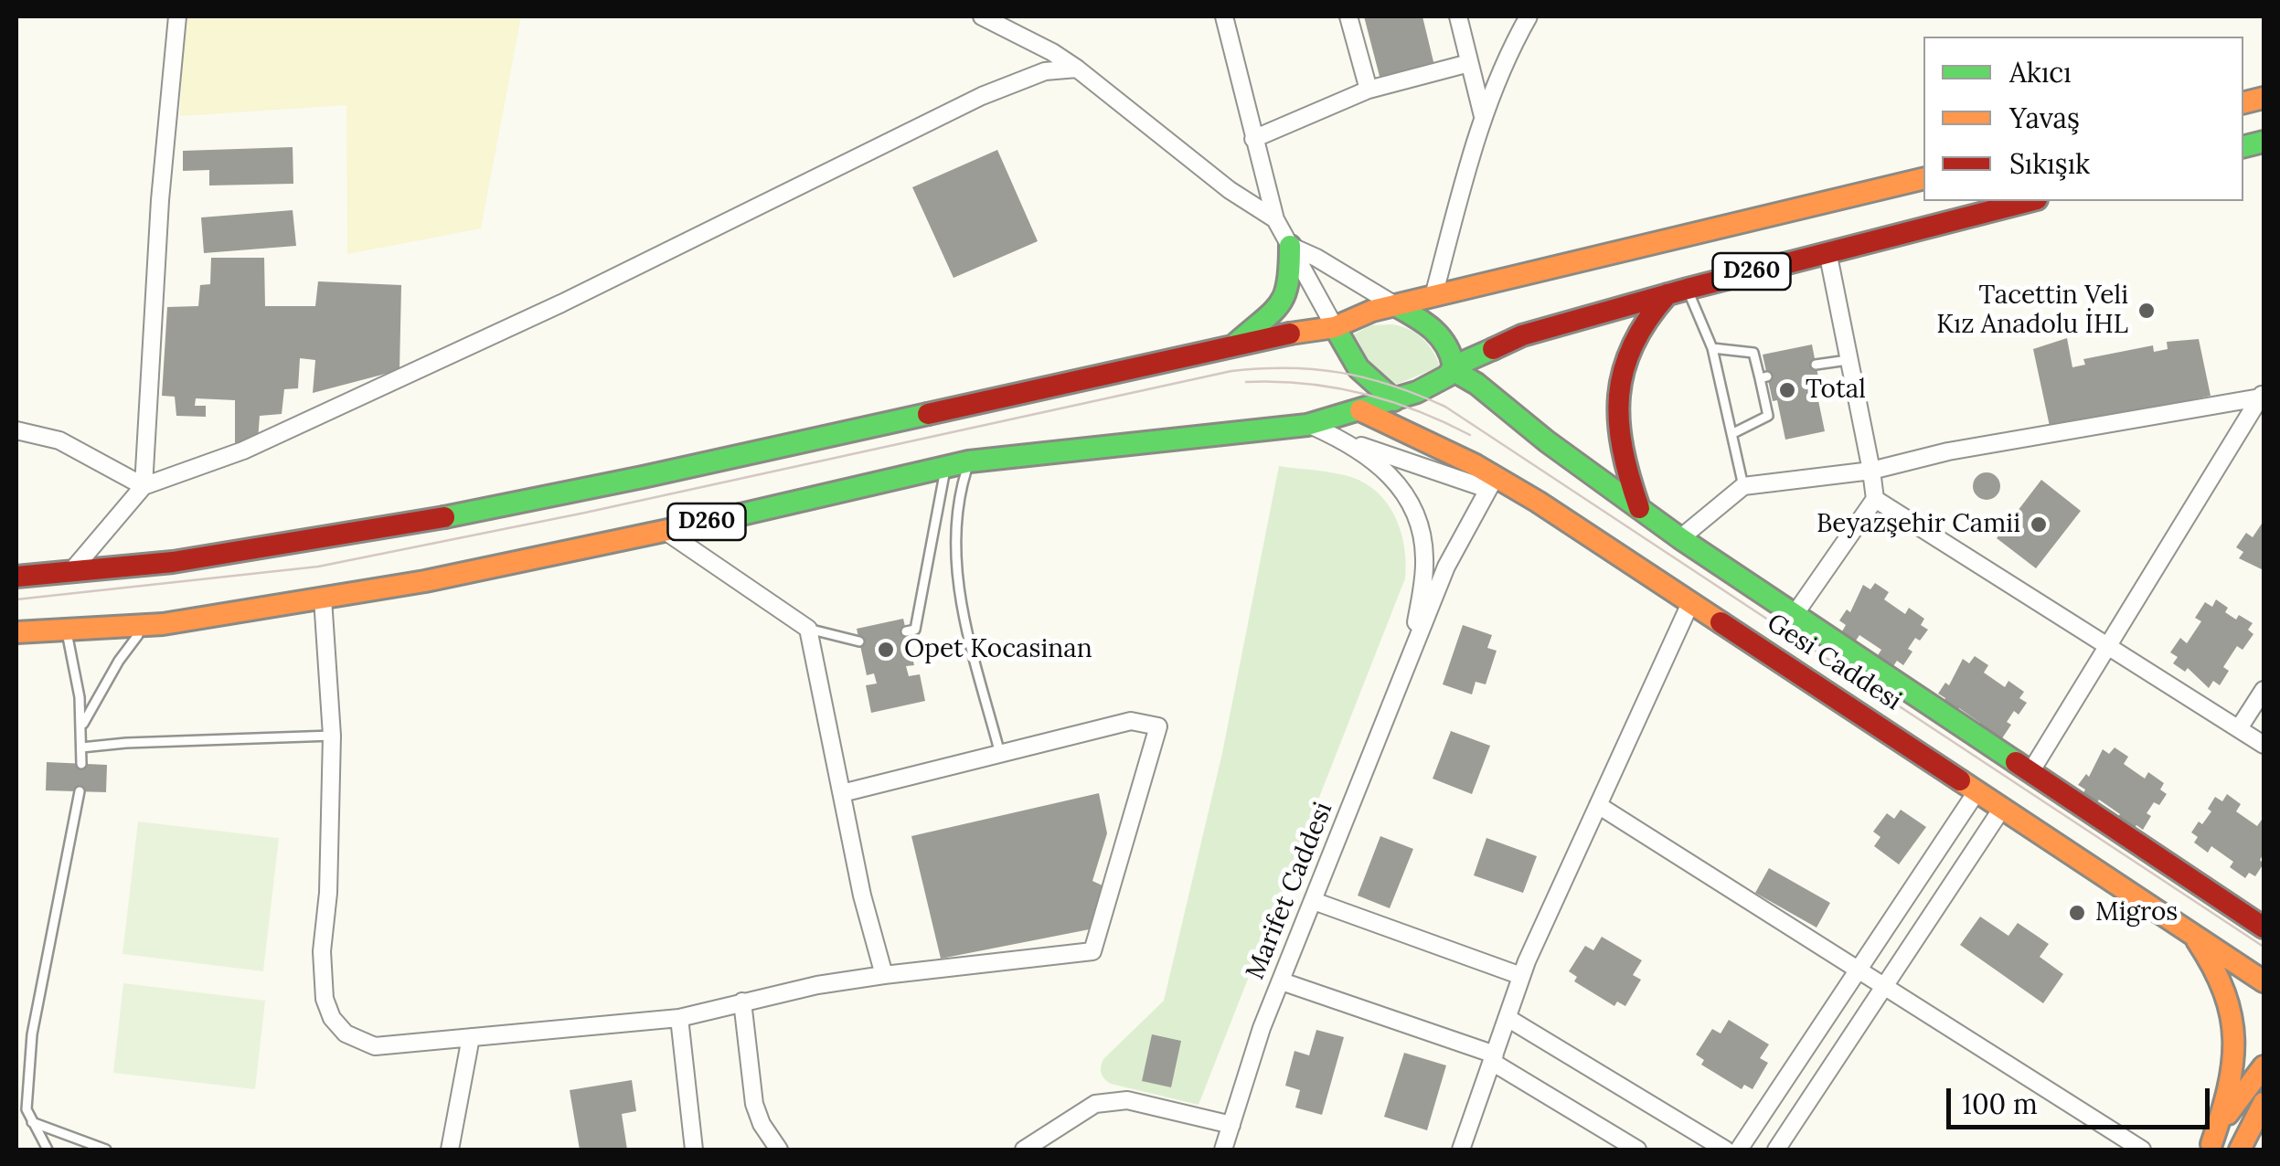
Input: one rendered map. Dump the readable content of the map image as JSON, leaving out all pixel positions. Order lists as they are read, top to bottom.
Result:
{
  "streets": {
    "main road": ["D260", "Gesi Caddesi"],
    "street": ["Marifet Caddesi"]
  },
  "crossings": [
    ["D260", "Gesi Caddesi"]
  ],
  "places": [
    "Tacettin Veli Kız Anadolu İHL",
    "Total",
    "Beyazşehir Camii",
    "Opet Kocasinan",
    "Migros"
  ],
  "legend": ["Akıcı", "Yavaş", "Sıkışık"],
  "scale_bar": "100 m"
}
